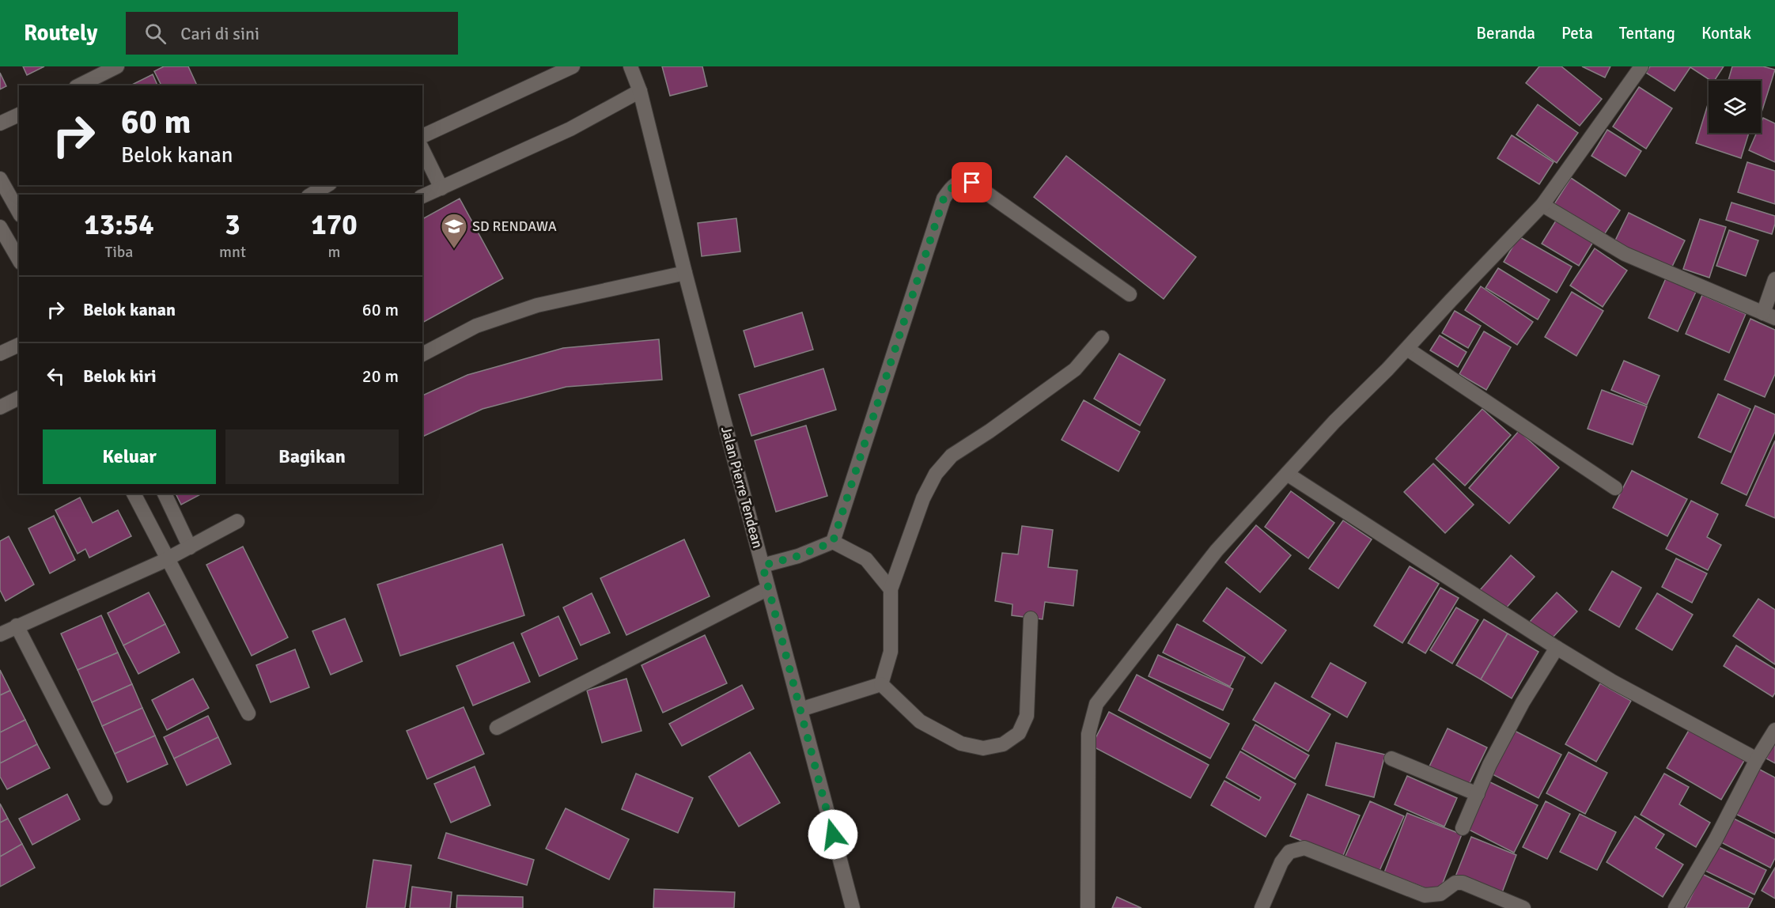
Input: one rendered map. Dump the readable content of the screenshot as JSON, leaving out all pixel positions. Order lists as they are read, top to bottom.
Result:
{
  "streets": {
    "street": ["Jalan Pierre Tendean"]
  },
  "places": {
    "school or university": ["SD RENDAWA"]
  },
  "page": {
    "header": "Routely",
    "search": "Cari di sini",
    "nav": [
      "Beranda",
      "Peta",
      "Tentang",
      "Kontak"
    ],
    "turn": ["60 m", "Belok kanan"],
    "eta": [
      "13:54",
      "Tiba",
      "3",
      "mnt",
      "170",
      "m"
    ],
    "list": [
      {
        "name": "Belok kanan",
        "value": "60 m"
      },
      {
        "name": "Belok kiri",
        "value": "20 m"
      }
    ],
    "buttons": ["Keluar", "Bagikan"]
  }
}
